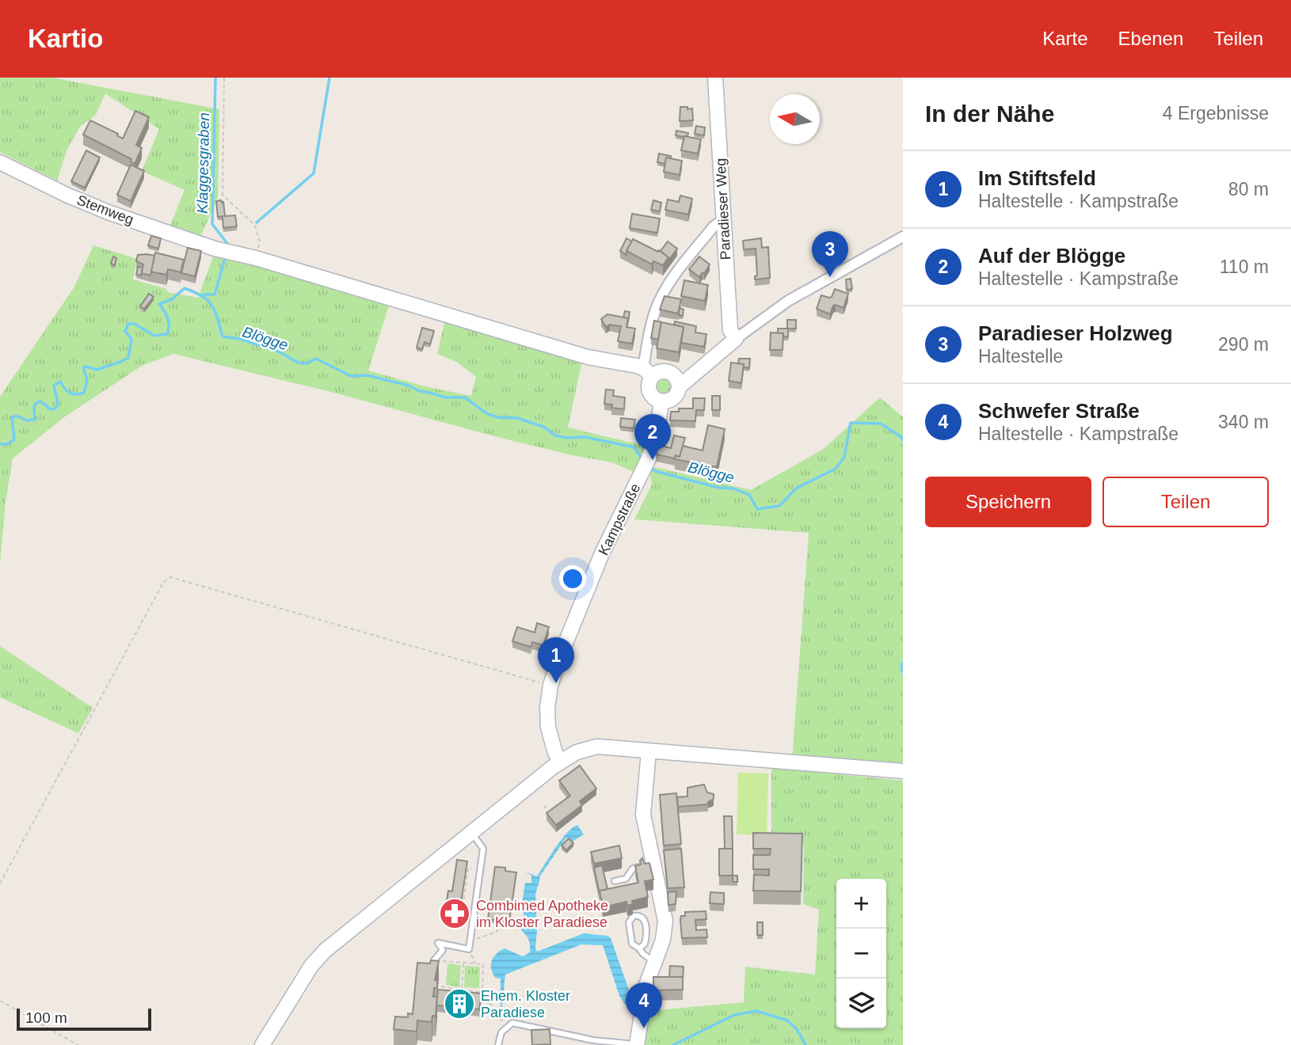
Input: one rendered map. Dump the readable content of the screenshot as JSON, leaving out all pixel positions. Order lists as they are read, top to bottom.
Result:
{
  "streets": {
    "street": ["Paradieser Weg", "Stemweg", "Kampstraße"]
  },
  "crossings": [
    ["Stemweg", "Kampstraße"]
  ],
  "water": ["Klaggesgraben", "Blögge"],
  "places": {
    "pharmacy": ["Combimed Apotheke im Kloster Paradiese"],
    "building": ["Ehem. Kloster Paradiese"]
  },
  "scale_bar": "100 m",
  "north": "left",
  "page": {
    "header": "Kartio",
    "nav": ["Karte", "Ebenen", "Teilen"],
    "heading": ["In der Nähe", "4 Ergebnisse"],
    "list": [
      {
        "mark": "1",
        "name": "Im Stiftsfeld",
        "note": "Haltestelle · Kampstraße",
        "value": "80 m"
      },
      {
        "mark": "2",
        "name": "Auf der Blögge",
        "note": "Haltestelle · Kampstraße",
        "value": "110 m"
      },
      {
        "mark": "3",
        "name": "Paradieser Holzweg",
        "note": "Haltestelle",
        "value": "290 m"
      },
      {
        "mark": "4",
        "name": "Schwefer Straße",
        "note": "Haltestelle · Kampstraße",
        "value": "340 m"
      }
    ],
    "pins": [
      "3",
      "2",
      "1",
      "4"
    ],
    "buttons": ["Speichern", "Teilen"],
    "map_buttons": ["+", "−"],
    "scale": "100 m"
  }
}
